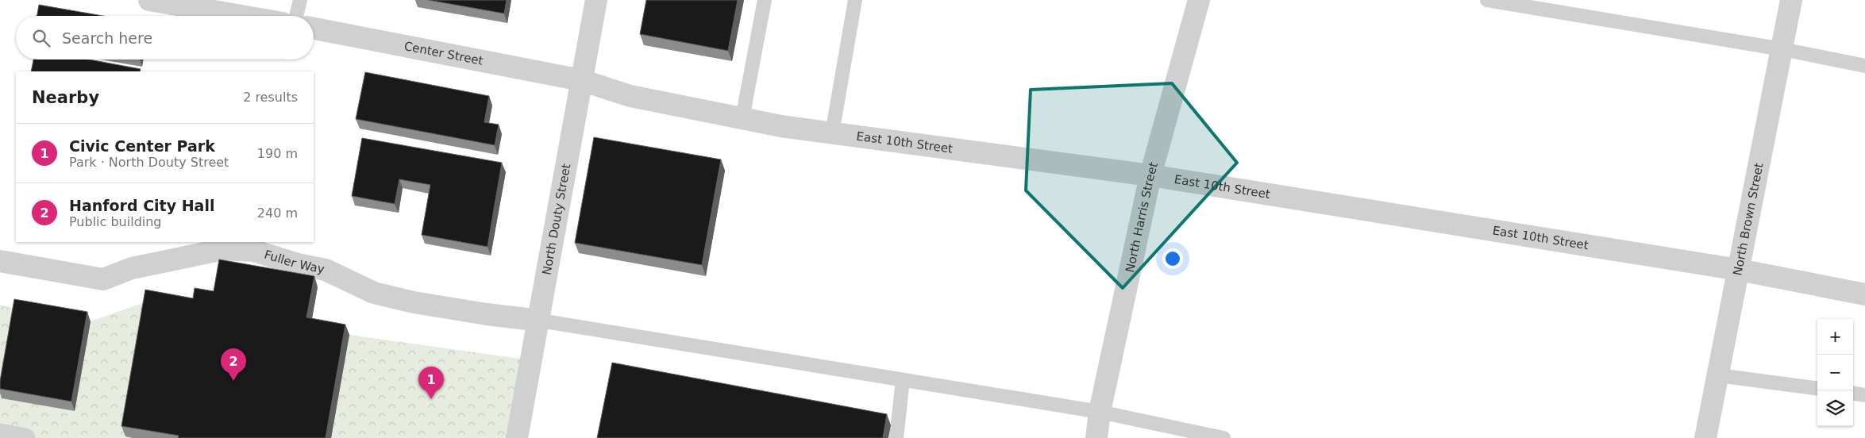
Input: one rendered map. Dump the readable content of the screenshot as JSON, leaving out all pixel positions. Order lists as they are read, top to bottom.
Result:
{
  "streets": {
    "street": [
      "Center Street",
      "East 10th Street",
      "North Harris Street",
      "North Douty Street",
      "North Brown Street",
      "Fuller Way"
    ]
  },
  "crossings": [
    ["Center Street", "East 10th Street"],
    ["Center Street", "North Douty Street"],
    ["East 10th Street", "North Harris Street"],
    ["East 10th Street", "North Douty Street"],
    ["East 10th Street", "North Brown Street"],
    ["North Douty Street", "Fuller Way"]
  ],
  "page": {
    "search": "Search here",
    "heading": ["Nearby", "2 results"],
    "list": [
      {
        "mark": "1",
        "name": "Civic Center Park",
        "note": "Park · North Douty Street",
        "value": "190 m"
      },
      {
        "mark": "2",
        "name": "Hanford City Hall",
        "note": "Public building",
        "value": "240 m"
      }
    ],
    "map_buttons": ["+", "−"],
    "pins": ["2", "1"]
  }
}
